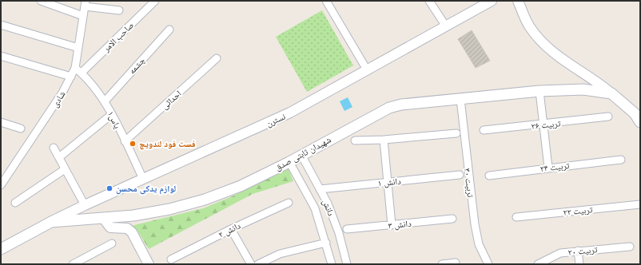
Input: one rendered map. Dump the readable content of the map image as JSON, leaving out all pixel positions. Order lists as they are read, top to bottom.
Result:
{
  "streets": {
    "main road": ["شهیدان ثابتی صدق"],
    "street": [
      "صاحب الامر",
      "چشمه",
      "شادی",
      "احداثی",
      "یاس۱",
      "نسترن",
      "تربیت ۲۶",
      "تربیت ۲۴",
      "دانش ۱",
      "تربیت ۳۰",
      "دانش",
      "تربیت ۲۲",
      "دانش ۳",
      "دانش ۲",
      "تربیت ۲۰"
    ]
  },
  "crossings": [
    ["صاحب الامر", "یاس۱"],
    ["چشمه", "یاس۱"],
    ["شادی", "یاس۱"],
    ["احداثی", "یاس۱"],
    ["یاس۱", "نسترن"],
    ["نسترن", "شهیدان ثابتی صدق"],
    ["شهیدان ثابتی صدق", "تربیت ۳۰"],
    ["شهیدان ثابتی صدق", "دانش"],
    ["دانش ۱", "دانش"]
  ],
  "places": ["فست فود لندویچ", "لوازم یدکی محسن"]
}
